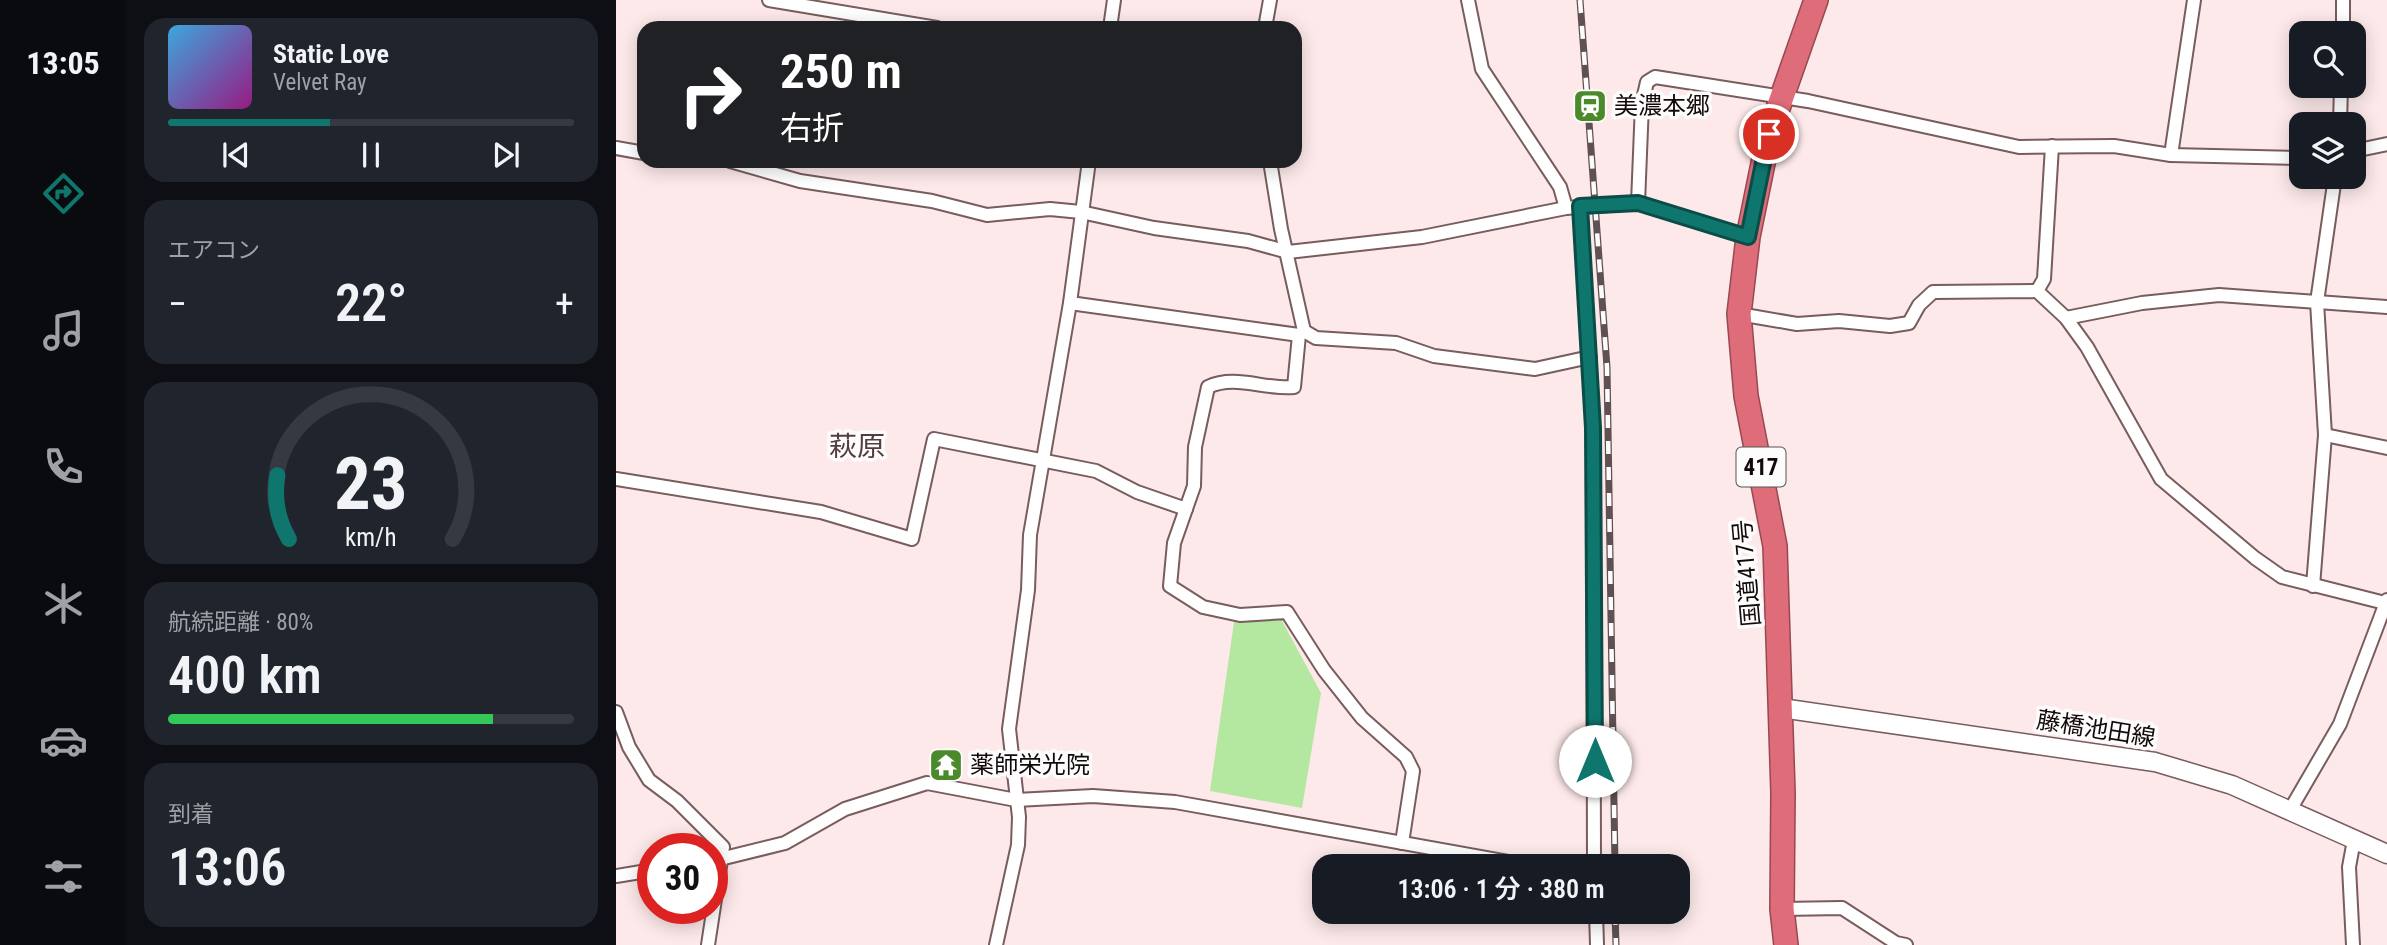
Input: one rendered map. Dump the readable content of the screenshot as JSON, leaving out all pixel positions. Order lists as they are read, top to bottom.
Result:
{
  "streets": {
    "highway": ["417", "国道417号"],
    "main road": ["藤橋池田線"]
  },
  "crossings": [
    ["国道417号", "藤橋池田線"]
  ],
  "districts": ["萩原"],
  "places": {
    "station": ["美濃本郷"],
    "temple": ["薬師栄光院"]
  },
  "page": {
    "tabs": "13:05",
    "turn": ["250 m", "右折"],
    "song": ["Static Love", "Velvet Ray"],
    "tile": [
      "エアコン",
      ["航続距離 · 80%", "400 km"],
      ["到着", "13:06"]
    ],
    "heat": ["−", "22°", "+"],
    "limit": "30",
    "trip": "13:06 · 1 分 · 380 m",
    "gauge": ["23", "km/h"]
  }
}
